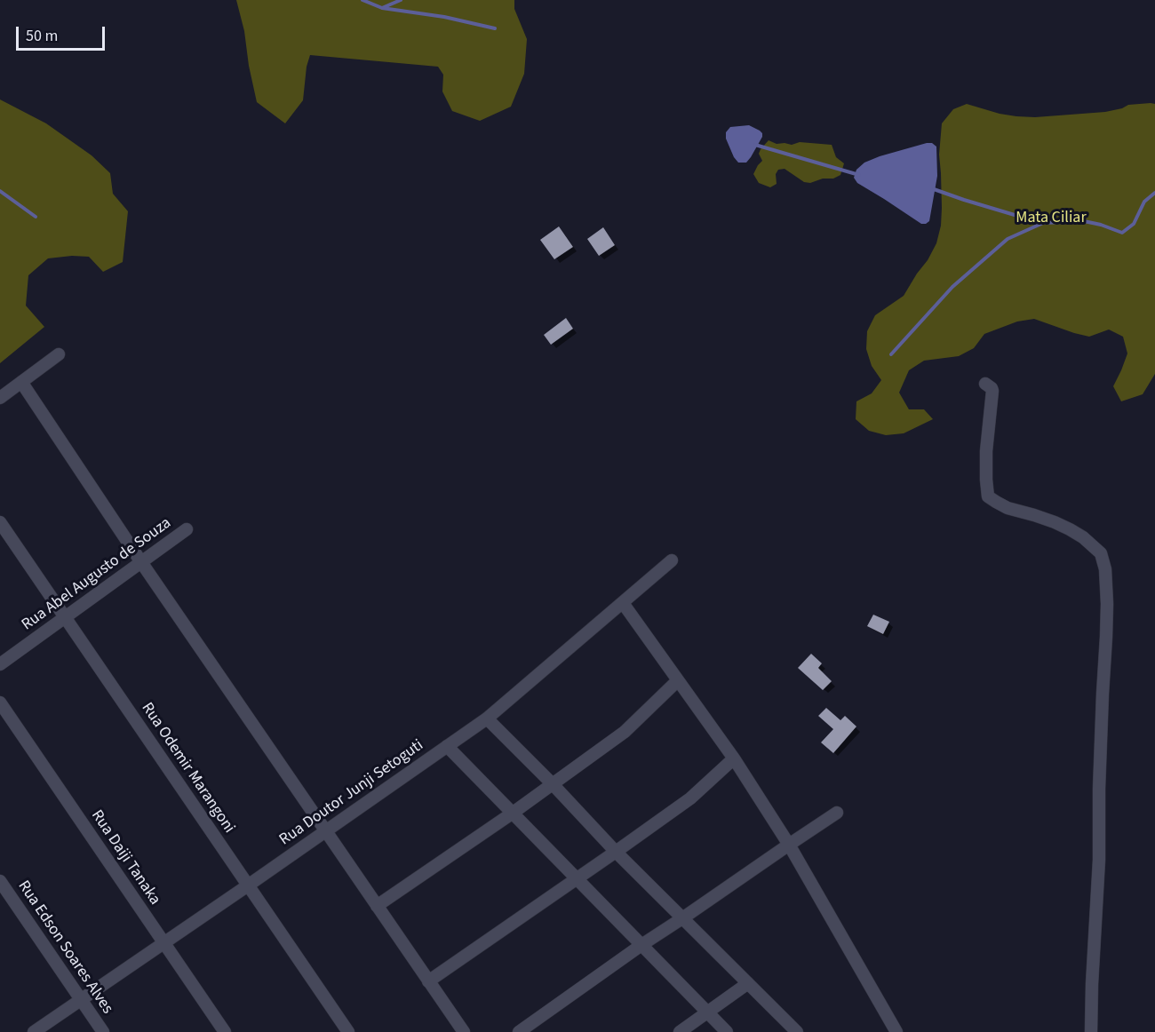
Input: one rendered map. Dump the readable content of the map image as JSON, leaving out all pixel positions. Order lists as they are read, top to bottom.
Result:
{
  "streets": {
    "street": [
      "Rua Abel Augusto de Souza",
      "Rua Odemir Marangoni",
      "Rua Doutor Junji Setoguti",
      "Rua Daiji Tanaka",
      "Rua Edson Soares Alves"
    ]
  },
  "crossings": [
    ["Rua Abel Augusto de Souza", "Rua Odemir Marangoni"],
    ["Rua Odemir Marangoni", "Rua Doutor Junji Setoguti"],
    ["Rua Doutor Junji Setoguti", "Rua Daiji Tanaka"],
    ["Rua Doutor Junji Setoguti", "Rua Edson Soares Alves"]
  ],
  "parks": ["Mata Ciliar"],
  "scale_bar": "50 m"
}
